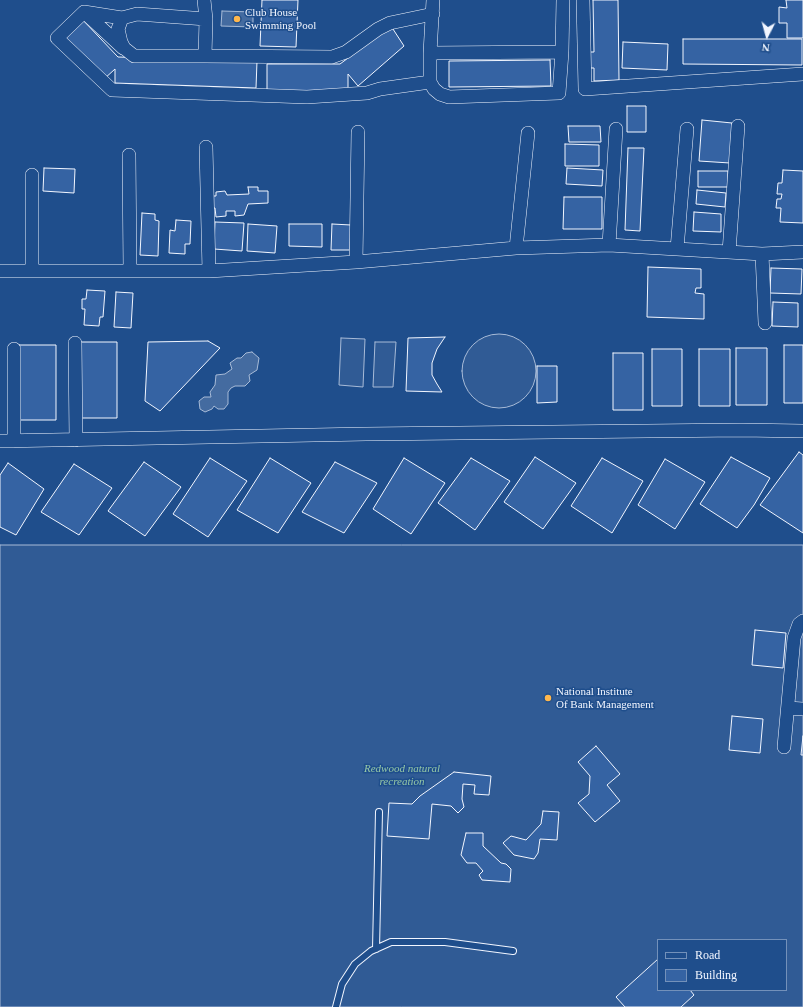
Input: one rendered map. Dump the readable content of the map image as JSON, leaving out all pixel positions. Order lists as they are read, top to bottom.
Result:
{
  "parks": ["Redwood natural recreation"],
  "places": ["Club House Swimming Pool", "National Institute Of Bank Management"],
  "legend": ["Road", "Building"],
  "north": "bottom"
}
